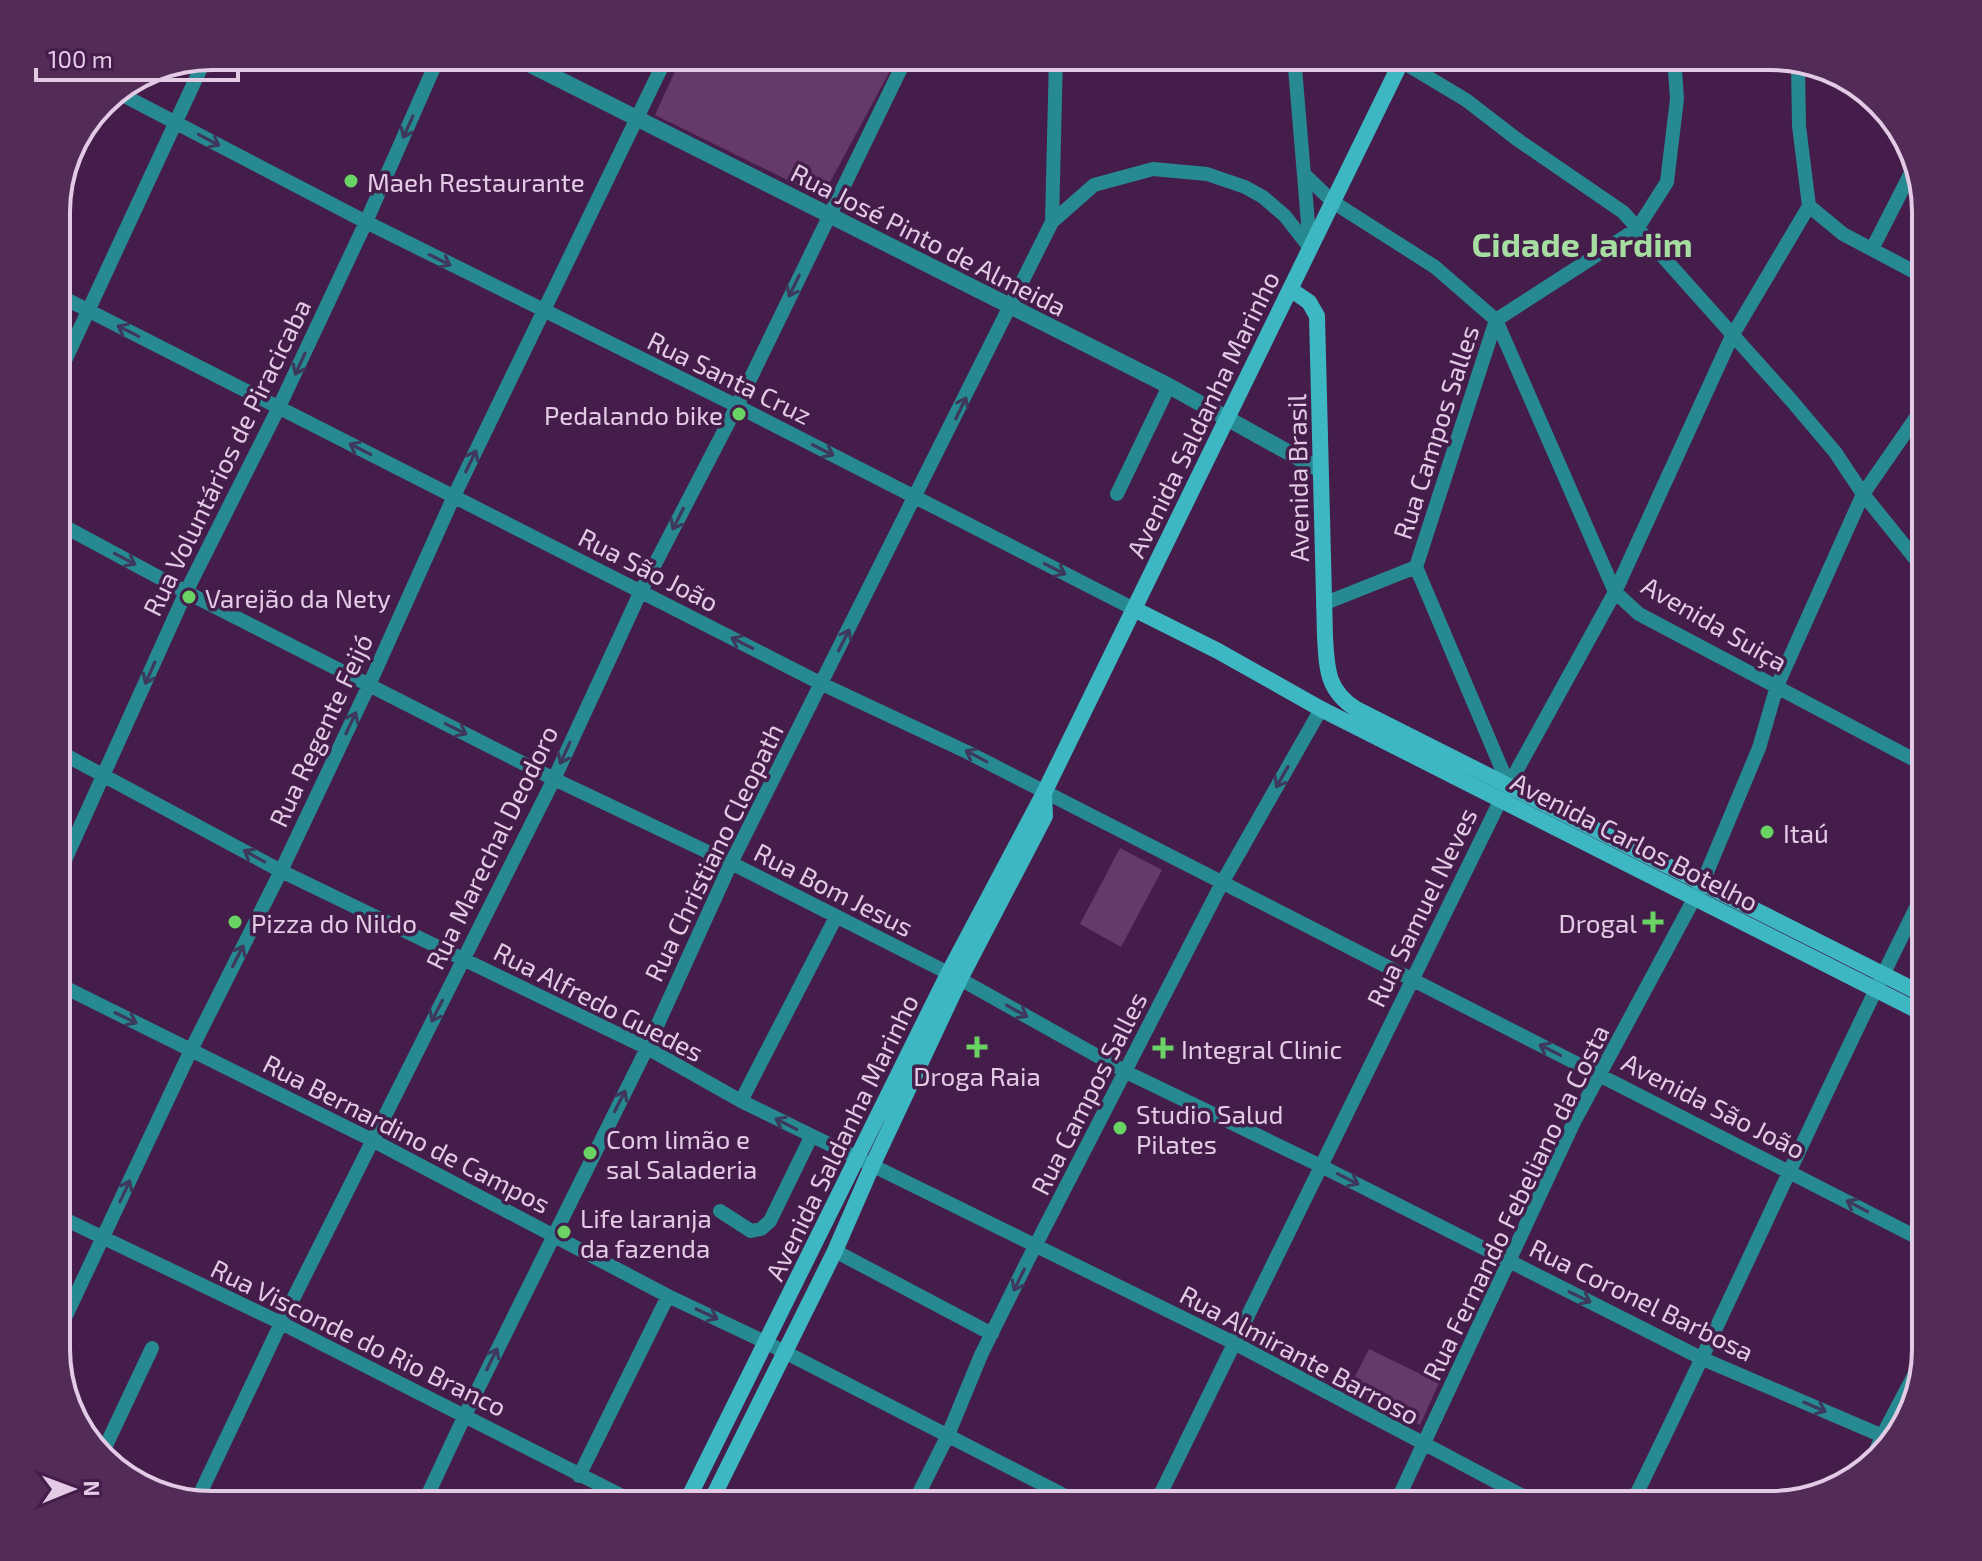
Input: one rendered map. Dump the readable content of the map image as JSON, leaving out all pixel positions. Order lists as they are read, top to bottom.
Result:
{
  "streets": {
    "main road": [
      "Rua Santa Cruz",
      "Avenida Saldanha Marinho",
      "Avenida Brasil",
      "Avenida Carlos Botelho"
    ],
    "street": [
      "Rua José Pinto de Almeida",
      "Rua Campos Salles",
      "Rua Voluntários de Piracicaba",
      "Rua São João",
      "Avenida Suiça",
      "Rua Regente Feijó",
      "Rua Marechal Deodoro",
      "Rua Christiano Cleopath",
      "Rua Bom Jesus",
      "Rua Samuel Neves",
      "Rua Alfredo Guedes",
      "Avenida São João",
      "Rua Bernardino de Campos",
      "Rua Fernando Febeliano da Costa",
      "Rua Coronel Barbosa",
      "Rua Visconde do Rio Branco",
      "Rua Almirante Barroso"
    ]
  },
  "crossings": [
    ["Rua José Pinto de Almeida", "Avenida Saldanha Marinho"],
    ["Rua José Pinto de Almeida", "Avenida Brasil"],
    ["Rua José Pinto de Almeida", "Rua Regente Feijó"],
    ["Rua José Pinto de Almeida", "Rua Marechal Deodoro"],
    ["Rua José Pinto de Almeida", "Rua Christiano Cleopath"],
    ["Rua Santa Cruz", "Avenida Saldanha Marinho"],
    ["Rua Santa Cruz", "Rua Campos Salles"],
    ["Rua Santa Cruz", "Rua Voluntários de Piracicaba"],
    ["Rua Santa Cruz", "Rua Regente Feijó"],
    ["Rua Santa Cruz", "Avenida Carlos Botelho"],
    ["Rua Santa Cruz", "Rua Marechal Deodoro"],
    ["Rua Santa Cruz", "Rua Christiano Cleopath"],
    ["Avenida Saldanha Marinho", "Avenida Brasil"],
    ["Avenida Saldanha Marinho", "Rua São João"],
    ["Avenida Saldanha Marinho", "Rua Bom Jesus"],
    ["Avenida Saldanha Marinho", "Rua Alfredo Guedes"],
    ["Avenida Saldanha Marinho", "Rua Bernardino de Campos"],
    ["Avenida Saldanha Marinho", "Rua Coronel Barbosa"],
    ["Rua Campos Salles", "Avenida Brasil"],
    ["Rua Campos Salles", "Rua São João"],
    ["Rua Campos Salles", "Avenida Suiça"],
    ["Rua Campos Salles", "Avenida Carlos Botelho"],
    ["Rua Campos Salles", "Rua Alfredo Guedes"],
    ["Rua Campos Salles", "Avenida São João"],
    ["Rua Campos Salles", "Rua Bernardino de Campos"],
    ["Rua Campos Salles", "Rua Coronel Barbosa"],
    ["Rua Campos Salles", "Rua Almirante Barroso"],
    ["Rua Voluntários de Piracicaba", "Rua São João"],
    ["Rua Voluntários de Piracicaba", "Rua Bom Jesus"],
    ["Rua Voluntários de Piracicaba", "Rua Alfredo Guedes"],
    ["Rua São João", "Rua Regente Feijó"],
    ["Rua São João", "Rua Marechal Deodoro"],
    ["Rua São João", "Rua Christiano Cleopath"],
    ["Rua São João", "Avenida São João"],
    ["Avenida Suiça", "Rua Samuel Neves"],
    ["Avenida Suiça", "Rua Fernando Febeliano da Costa"],
    ["Rua Regente Feijó", "Rua Bom Jesus"],
    ["Rua Regente Feijó", "Rua Alfredo Guedes"],
    ["Rua Regente Feijó", "Rua Bernardino de Campos"],
    ["Rua Regente Feijó", "Rua Visconde do Rio Branco"],
    ["Avenida Carlos Botelho", "Rua Samuel Neves"],
    ["Avenida Carlos Botelho", "Rua Fernando Febeliano da Costa"],
    ["Rua Marechal Deodoro", "Rua Bom Jesus"],
    ["Rua Marechal Deodoro", "Rua Alfredo Guedes"],
    ["Rua Marechal Deodoro", "Rua Bernardino de Campos"],
    ["Rua Marechal Deodoro", "Rua Visconde do Rio Branco"],
    ["Rua Christiano Cleopath", "Rua Bom Jesus"],
    ["Rua Christiano Cleopath", "Rua Alfredo Guedes"],
    ["Rua Christiano Cleopath", "Rua Bernardino de Campos"],
    ["Rua Christiano Cleopath", "Rua Visconde do Rio Branco"],
    ["Rua Bom Jesus", "Rua Coronel Barbosa"],
    ["Rua Samuel Neves", "Avenida São João"],
    ["Rua Samuel Neves", "Rua Coronel Barbosa"],
    ["Rua Samuel Neves", "Rua Almirante Barroso"],
    ["Rua Alfredo Guedes", "Rua Almirante Barroso"],
    ["Avenida São João", "Rua Fernando Febeliano da Costa"],
    ["Rua Fernando Febeliano da Costa", "Rua Coronel Barbosa"],
    ["Rua Fernando Febeliano da Costa", "Rua Almirante Barroso"]
  ],
  "one_way": [
    "Rua Santa Cruz",
    "Rua Voluntários de Piracicaba",
    "Rua São João",
    "Rua Regente Feijó",
    "Rua Marechal Deodoro",
    "Rua Christiano Cleopath",
    "Avenida São João",
    "Rua Coronel Barbosa"
  ],
  "districts": ["Cidade Jardim"],
  "places": {
    "other": [
      "Maeh Restaurante",
      "Pedalando bike",
      "Varejão da Nety",
      "Itaú",
      "Pizza do Nildo",
      "Studio Salud Pilates",
      "Com limão e sal Saladeria",
      "Life laranja da fazenda"
    ],
    "health": ["Drogal", "Droga Raia", "Integral Clinic"]
  },
  "scale_bar": "100 m",
  "north": "right"
}
